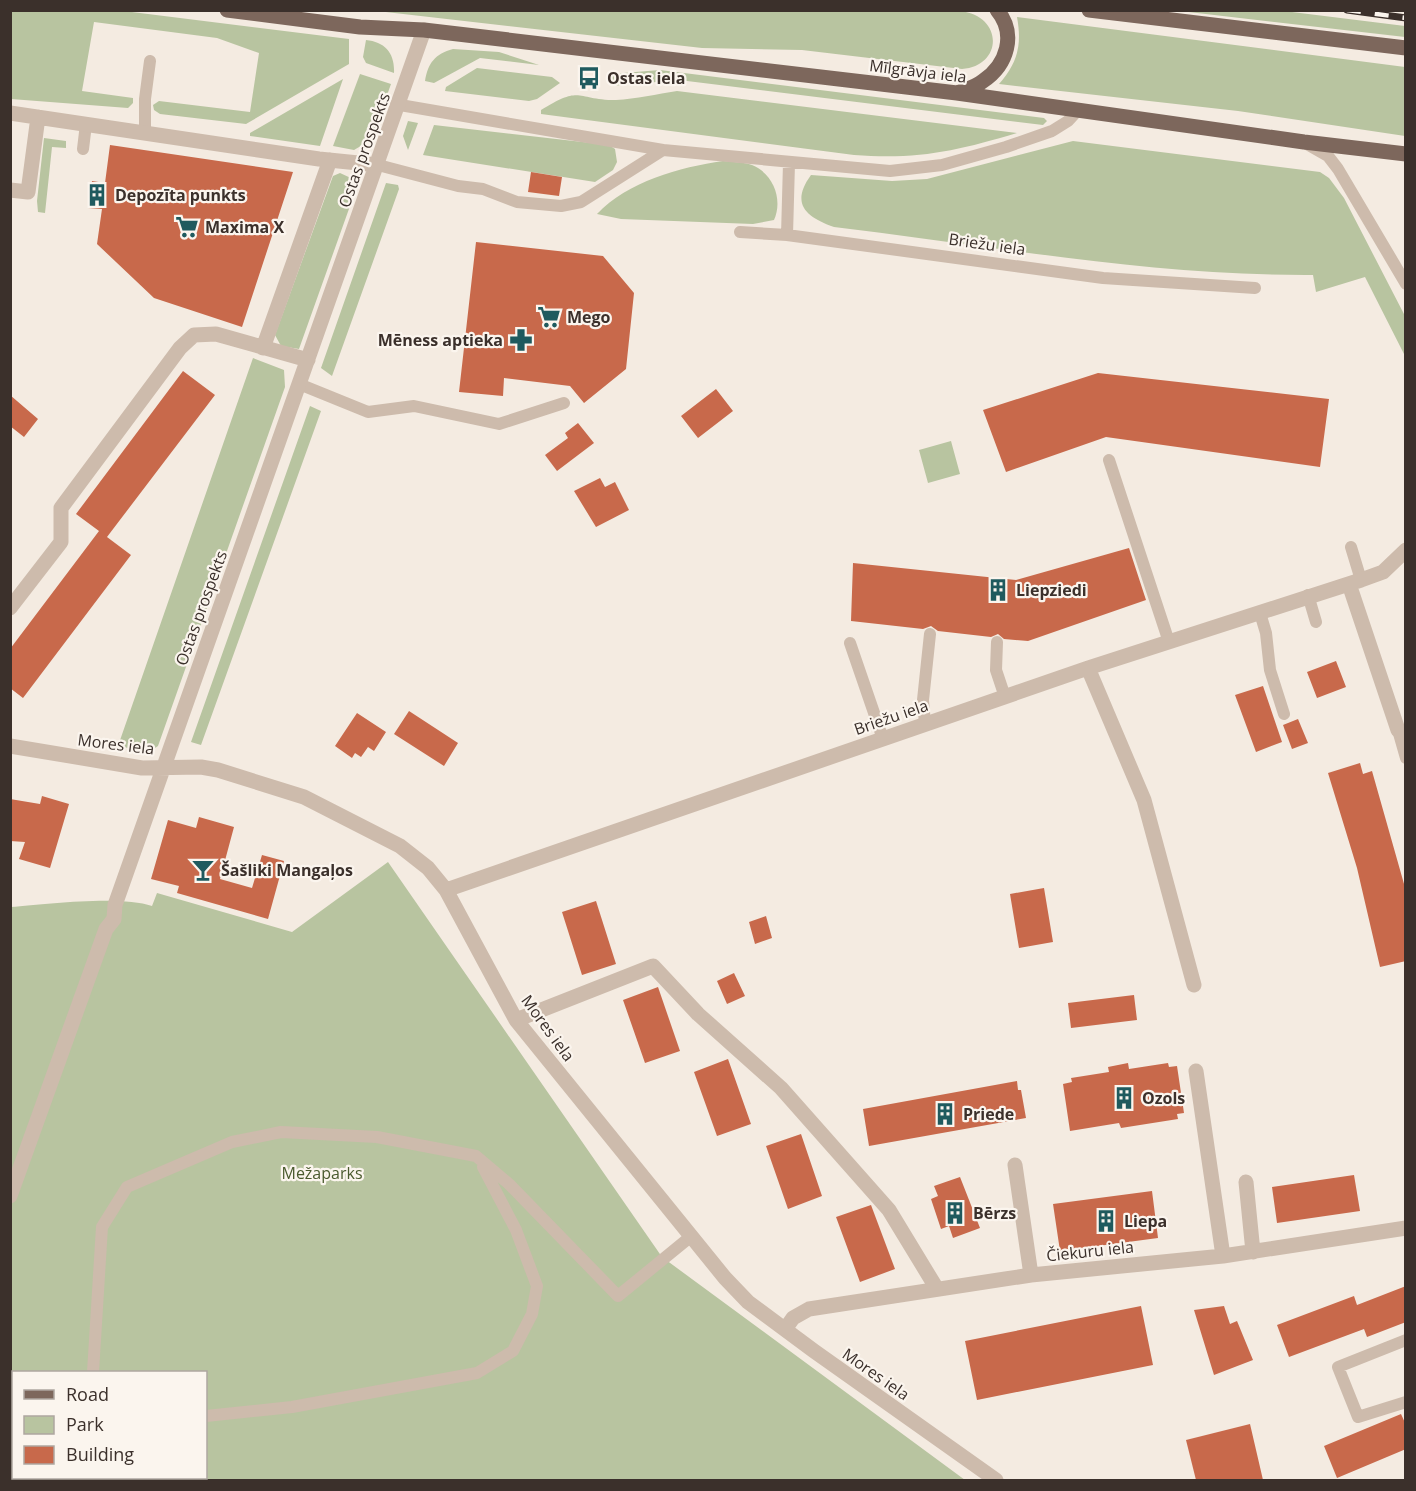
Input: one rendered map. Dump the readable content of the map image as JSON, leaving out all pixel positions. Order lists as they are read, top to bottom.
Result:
{
  "streets": {
    "main road": ["Mīlgrāvja iela"],
    "street": [
      "Ostas prospekts",
      "Briežu iela",
      "Mores iela",
      "Čiekuru iela"
    ]
  },
  "crossings": [
    ["Mīlgrāvja iela", "Ostas prospekts"],
    ["Ostas prospekts", "Mores iela"],
    ["Briežu iela", "Mores iela"],
    ["Mores iela", "Čiekuru iela"]
  ],
  "parks": ["Mežaparks"],
  "places": {
    "bus stop": ["Ostas iela"],
    "building": [
      "Depozīta punkts",
      "Liepziedi",
      "Ozols",
      "Priede",
      "Bērzs",
      "Liepa"
    ],
    "supermarket": ["Maxima X", "Mego"],
    "pharmacy": ["Mēness aptieka"],
    "bar": ["Šašliki Mangaļos"]
  },
  "legend": ["Road", "Park", "Building"]
}
